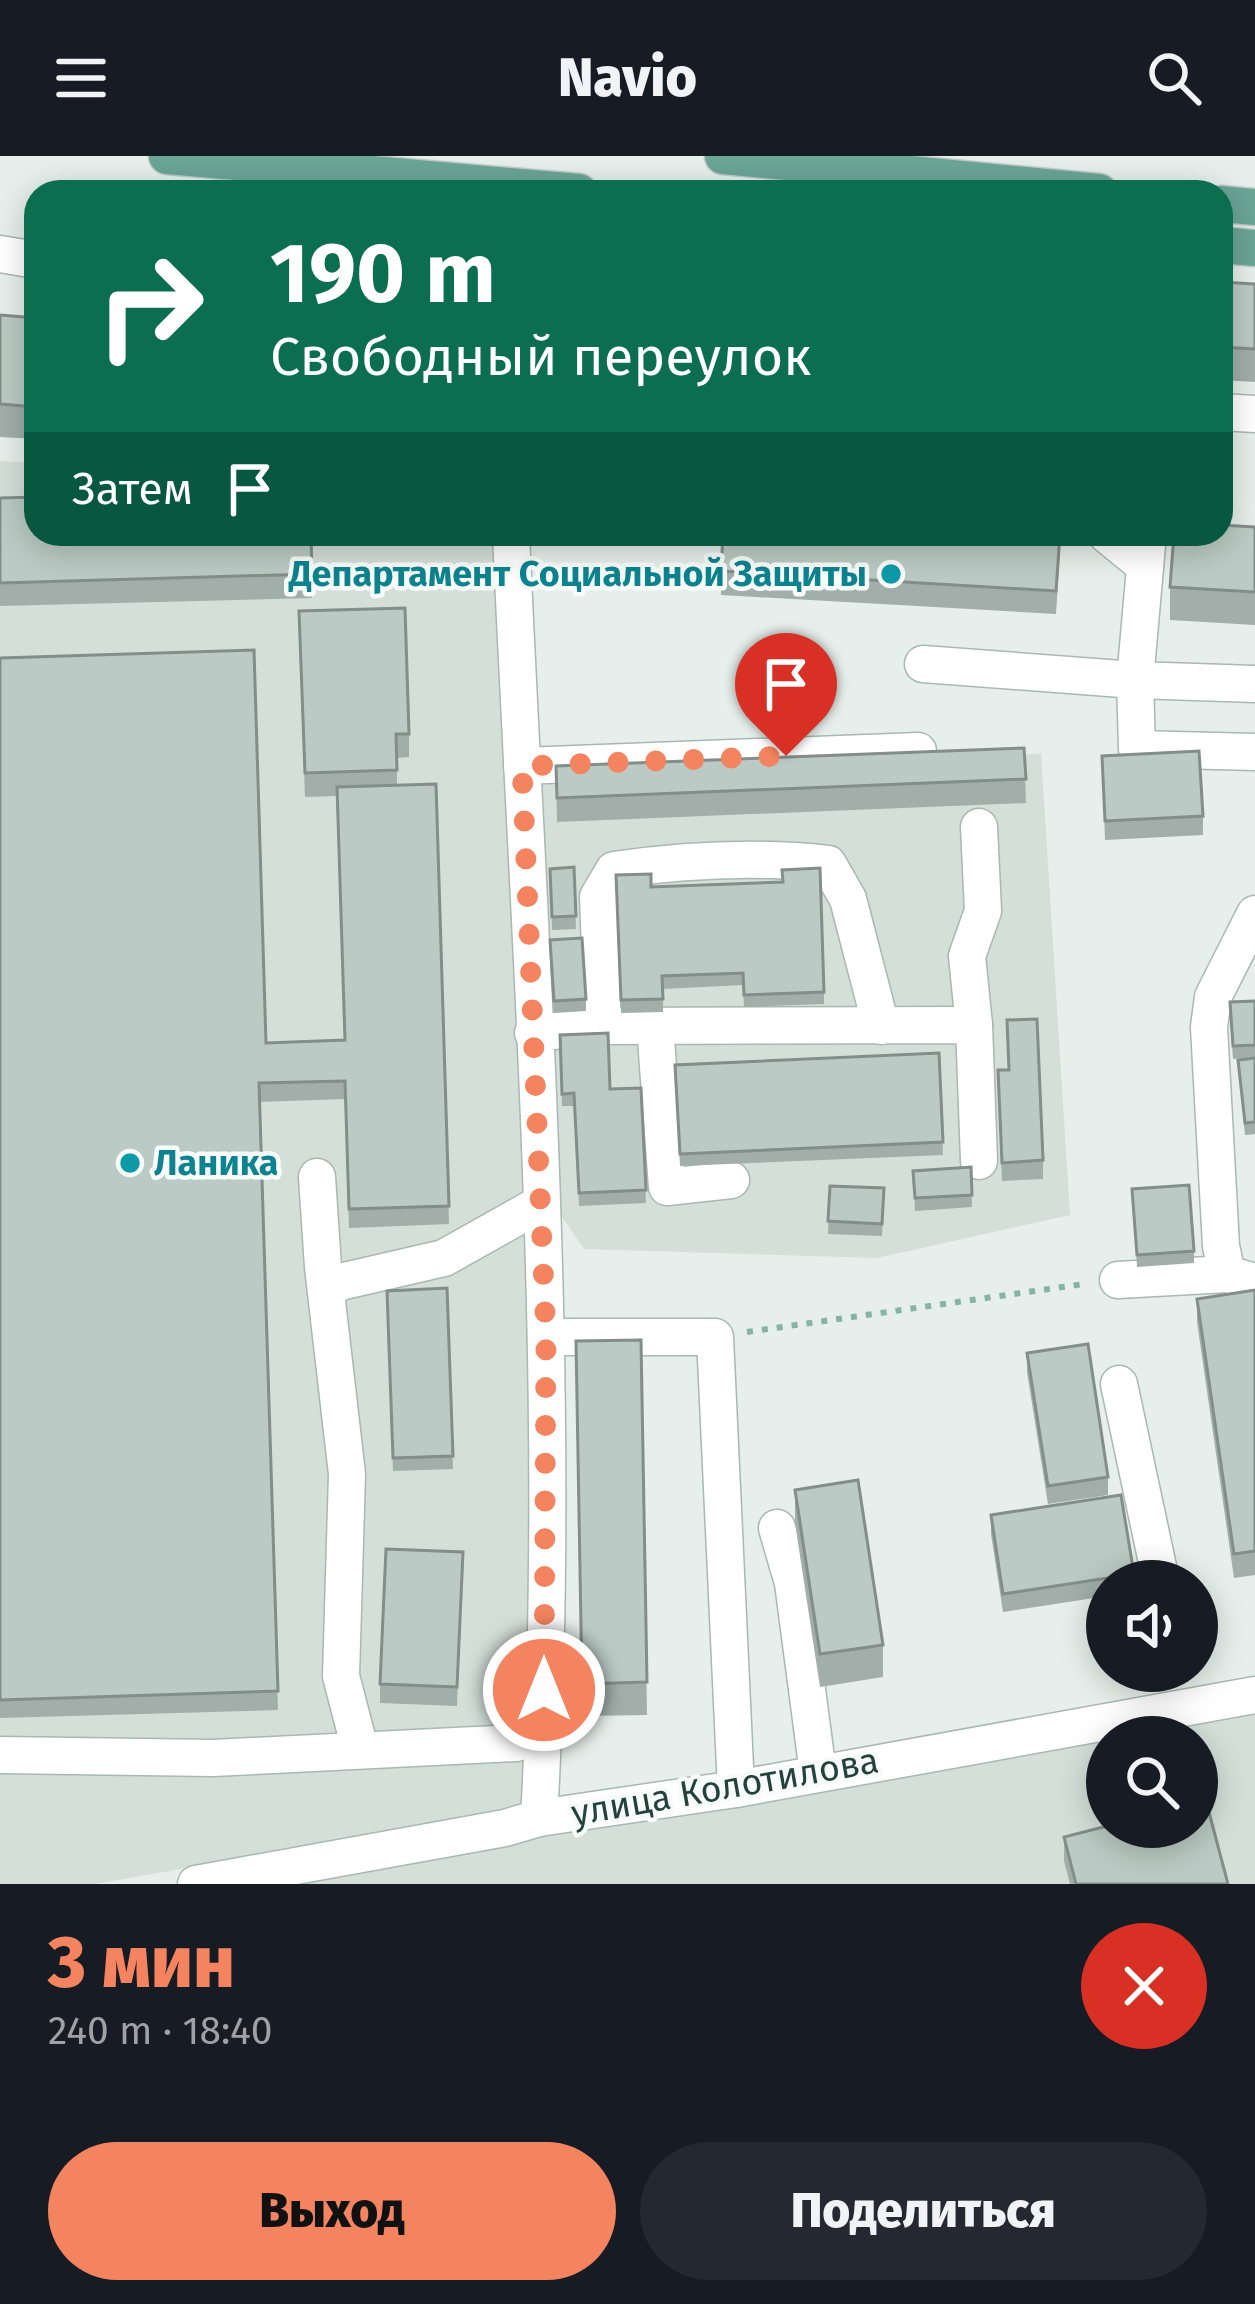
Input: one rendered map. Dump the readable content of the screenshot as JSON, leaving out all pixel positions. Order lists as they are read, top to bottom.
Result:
{
  "streets": {
    "street": ["улица Колотилова"]
  },
  "places": ["Департамент Социальной Защиты", "Ланика"],
  "page": {
    "header": "Navio",
    "turn": ["190 m", "Свободный переулок"],
    "then": "Затем",
    "heading": ["3 мин", "240 m · 18:40"],
    "buttons": ["Выход", "Поделиться"]
  }
}
